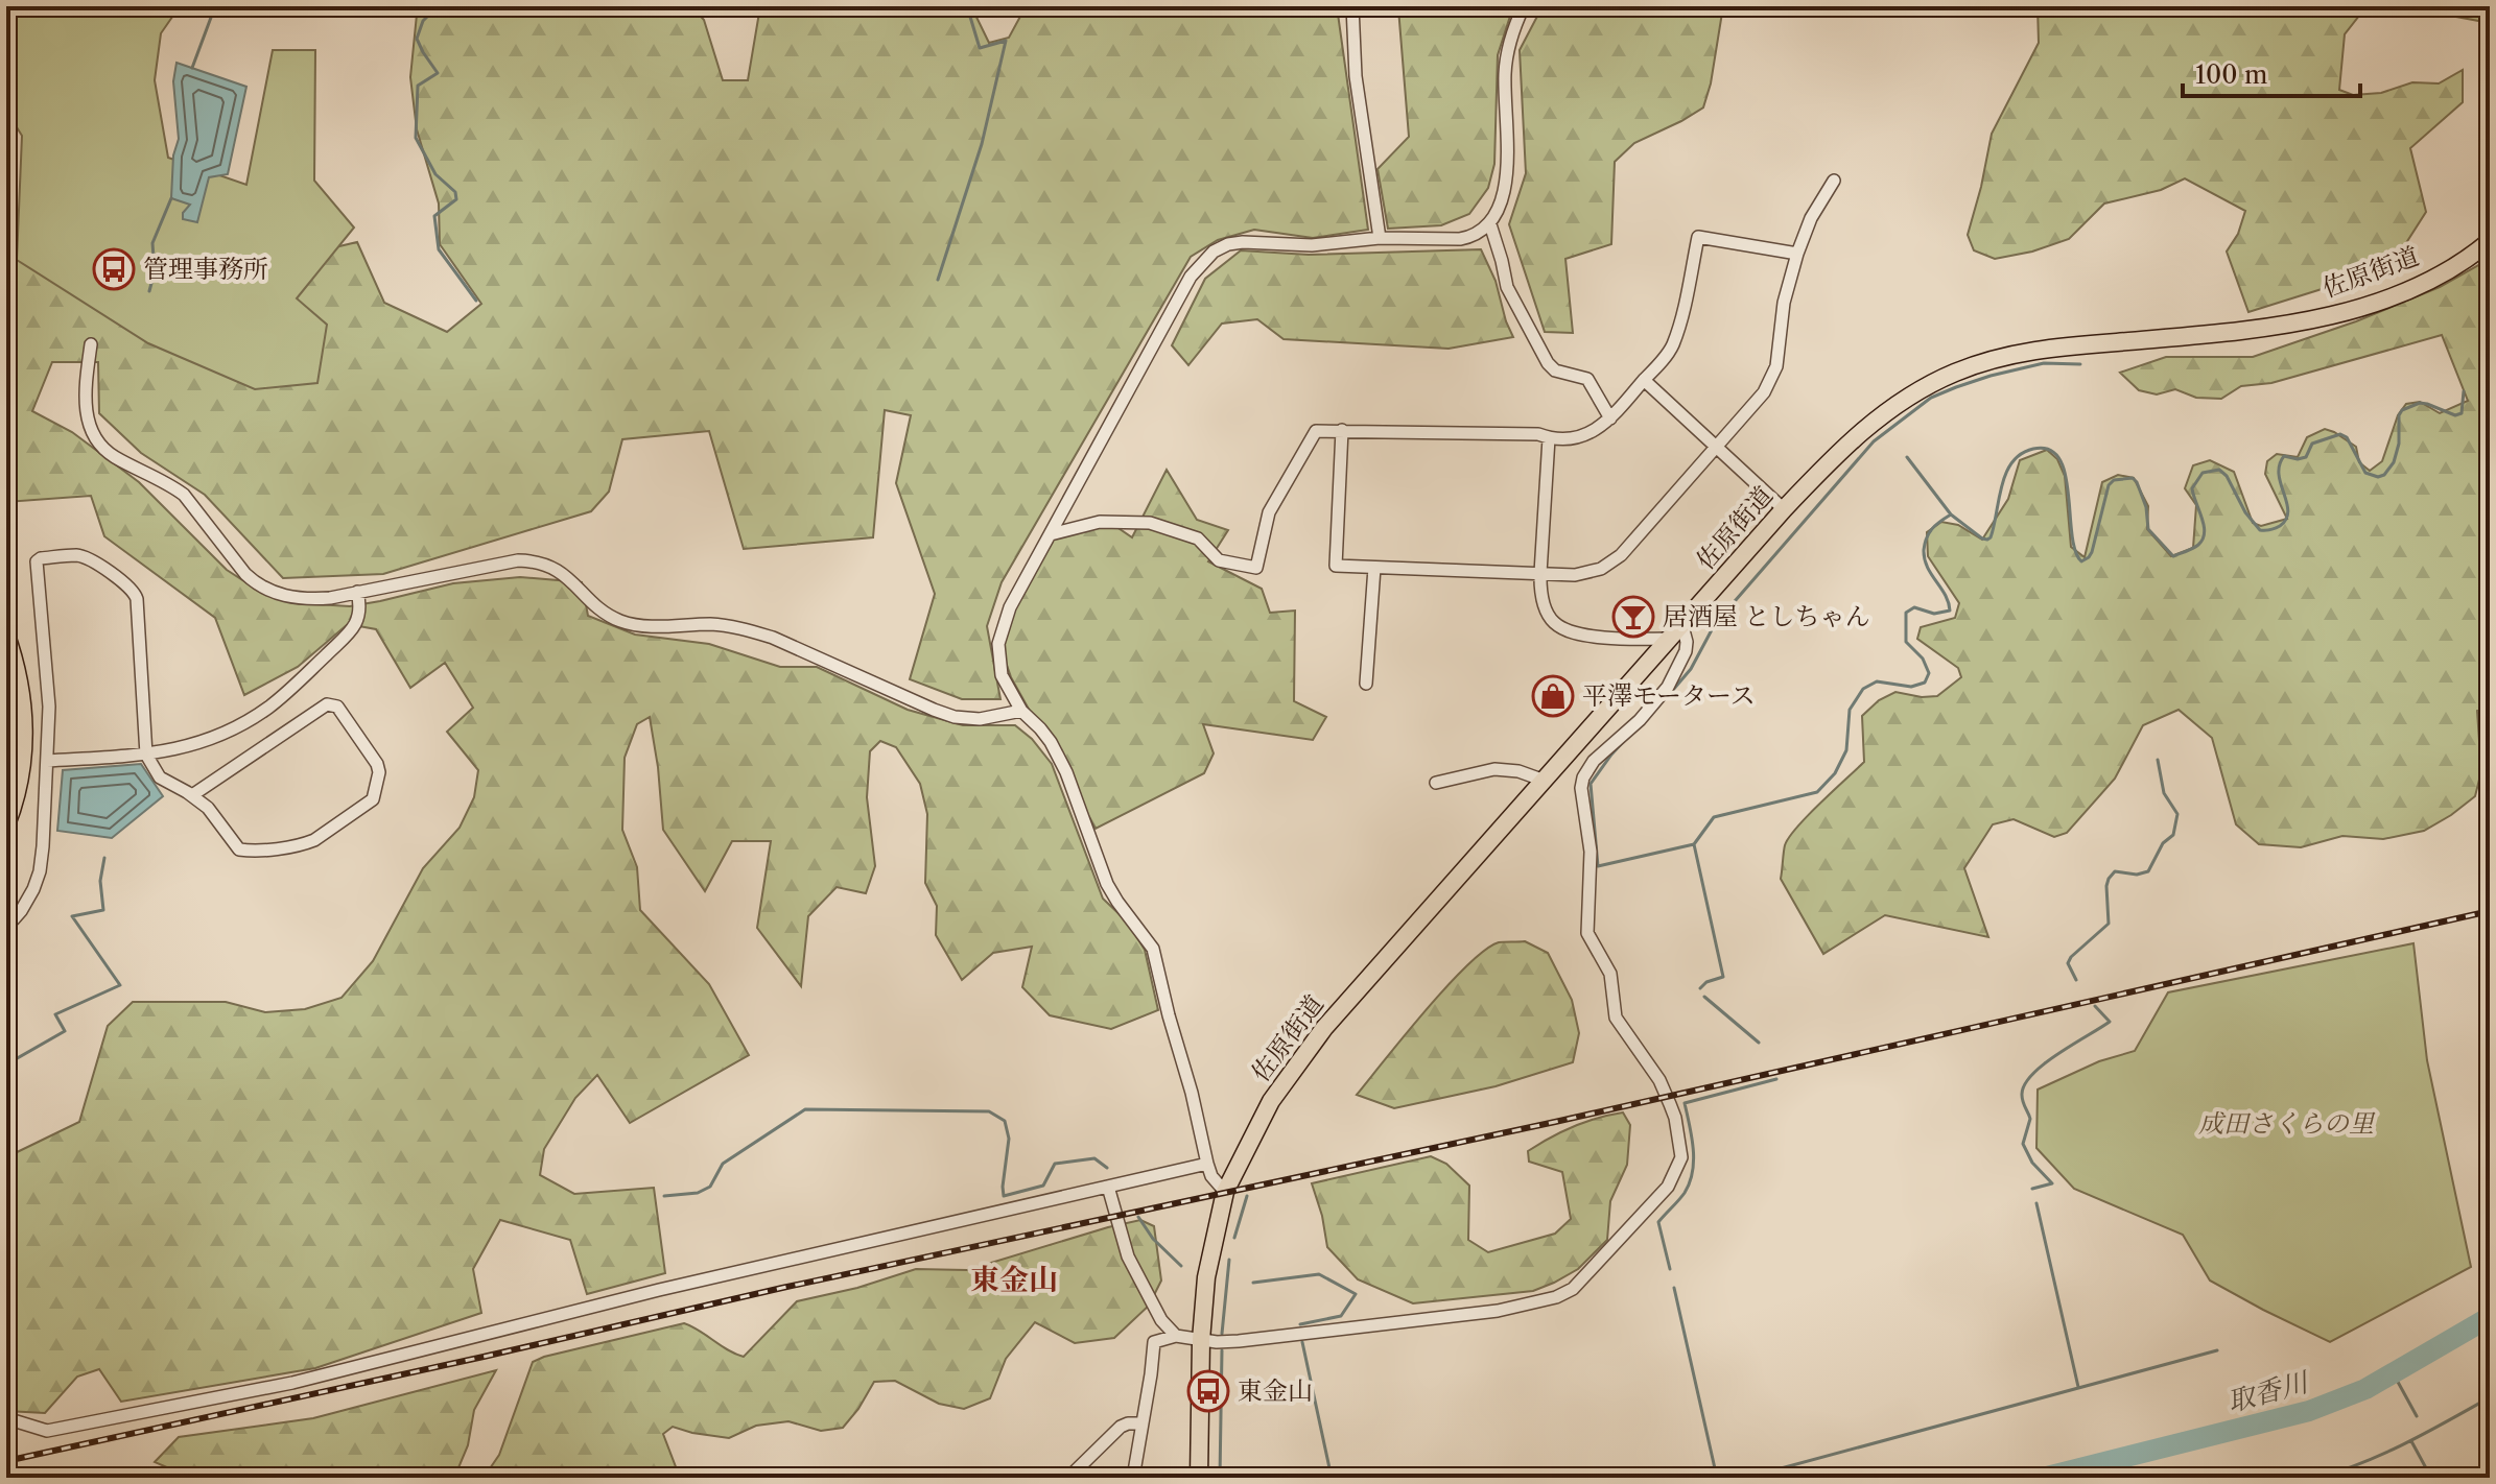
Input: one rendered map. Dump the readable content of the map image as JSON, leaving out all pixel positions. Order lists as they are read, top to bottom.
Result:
{
  "streets": {
    "highway": ["佐原街道"]
  },
  "districts": ["東金山"],
  "water": ["取香川"],
  "parks": ["成田さくらの里"],
  "places": {
    "bus stop": ["管理事務所", "東金山"],
    "bar": ["居酒屋 としちゃん"],
    "shop": ["平澤モータース"]
  },
  "scale_bar": "100 m"
}
